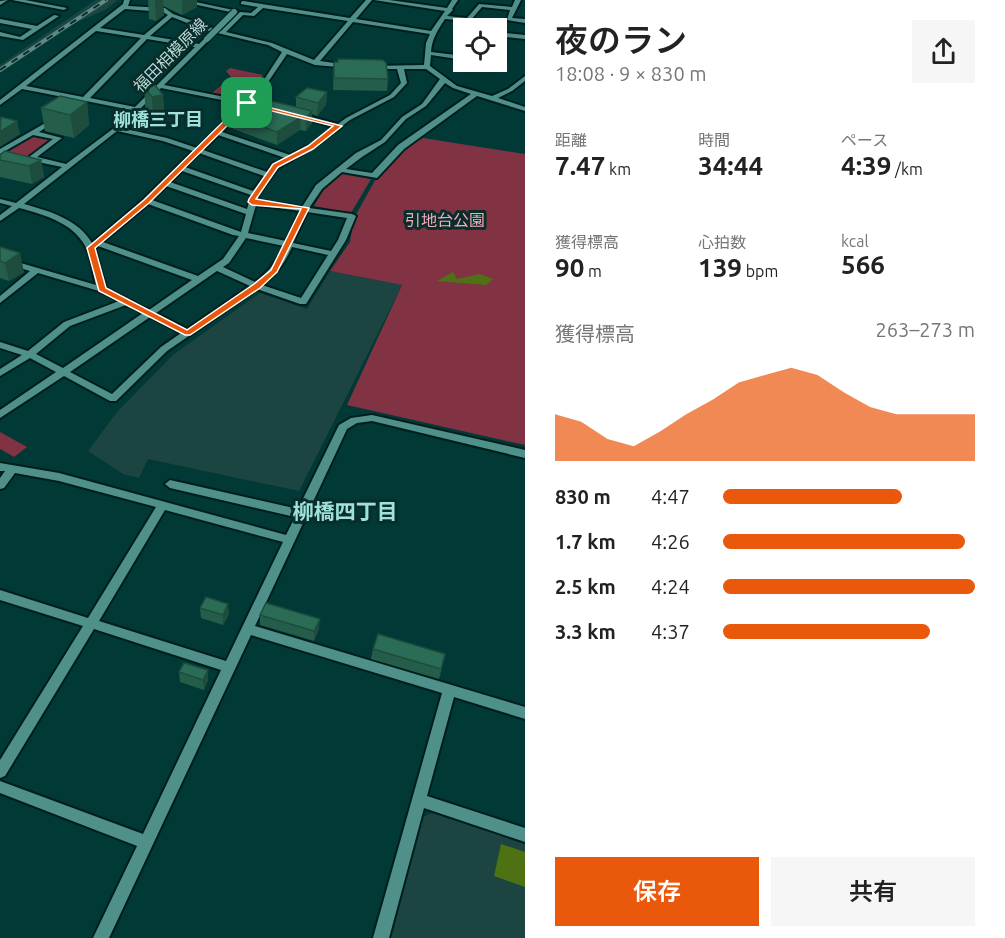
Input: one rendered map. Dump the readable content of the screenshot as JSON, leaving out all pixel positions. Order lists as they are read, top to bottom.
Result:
{
  "streets": {
    "street": ["福田相模原線"]
  },
  "districts": ["柳橋三丁目", "柳橋四丁目"],
  "parks": ["引地台公園"],
  "page": {
    "heading": ["夜のラン", "18:08 · 9 × 830 m"],
    "stats": [
      ["距離", "7.47 km"],
      ["時間", "34:44"],
      ["ペース", "4:39 /km"],
      ["獲得標高", "90 m"],
      ["心拍数", "139 bpm"],
      ["kcal", "566"]
    ],
    "chart": ["獲得標高", "263–273 m"],
    "list": [
      {
        "name": "830 m",
        "note": "4:47"
      },
      {
        "name": "1.7 km",
        "note": "4:26"
      },
      {
        "name": "2.5 km",
        "note": "4:24"
      },
      {
        "name": "3.3 km",
        "note": "4:37"
      }
    ],
    "buttons": ["保存", "共有"]
  }
}
